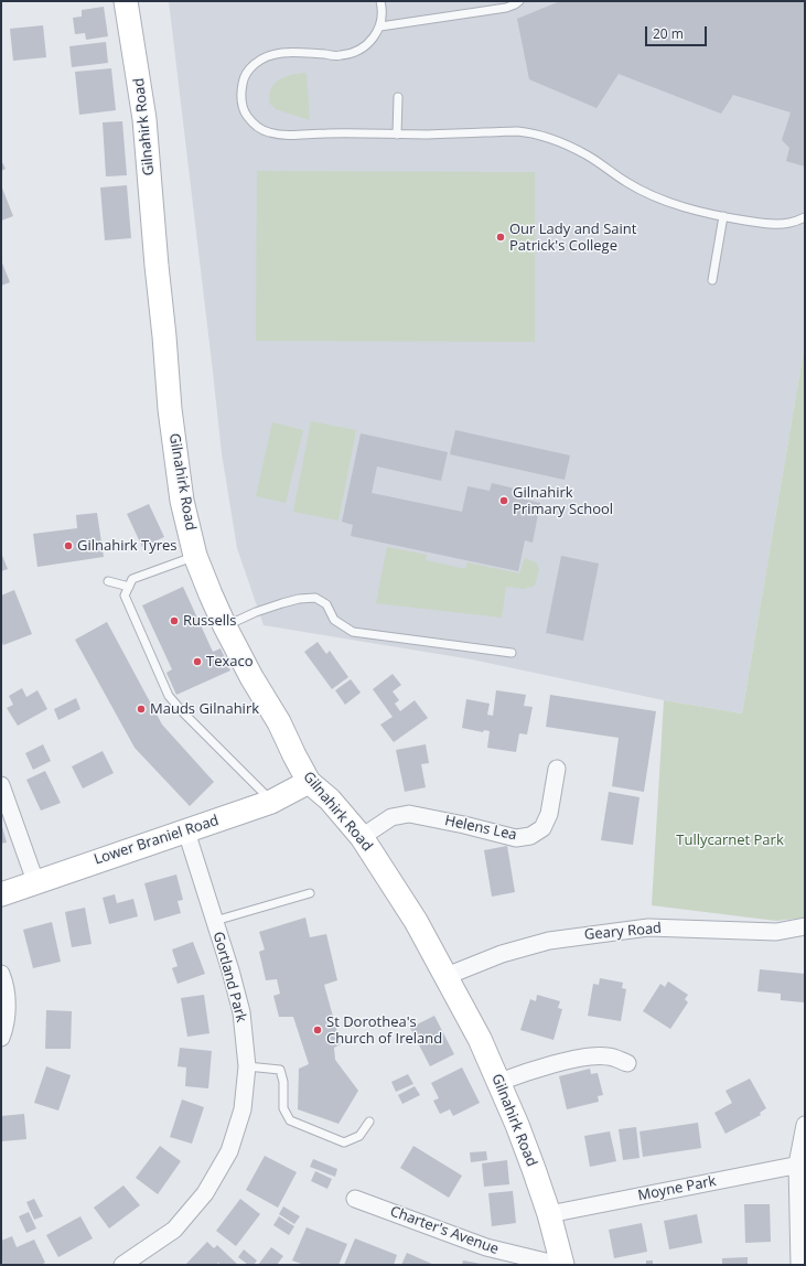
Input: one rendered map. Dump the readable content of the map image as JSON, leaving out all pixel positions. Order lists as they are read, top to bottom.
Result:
{
  "streets": {
    "street": [
      "Gilnahirk Road",
      "Helens Lea",
      "Lower Braniel Road",
      "Geary Road",
      "Gortland Park",
      "Moyne Park",
      "Charter's Avenue"
    ]
  },
  "crossings": [
    ["Gilnahirk Road", "Helens Lea"],
    ["Gilnahirk Road", "Lower Braniel Road"],
    ["Gilnahirk Road", "Geary Road"],
    ["Gilnahirk Road", "Moyne Park"],
    ["Lower Braniel Road", "Gortland Park"]
  ],
  "parks": ["Tullycarnet Park"],
  "places": [
    "Our Lady and Saint Patrick's College",
    "Gilnahirk Primary School",
    "Gilnahirk Tyres",
    "Russells",
    "Texaco",
    "Mauds Gilnahirk",
    "St Dorothea's Church of Ireland"
  ],
  "scale_bar": "20 m"
}
